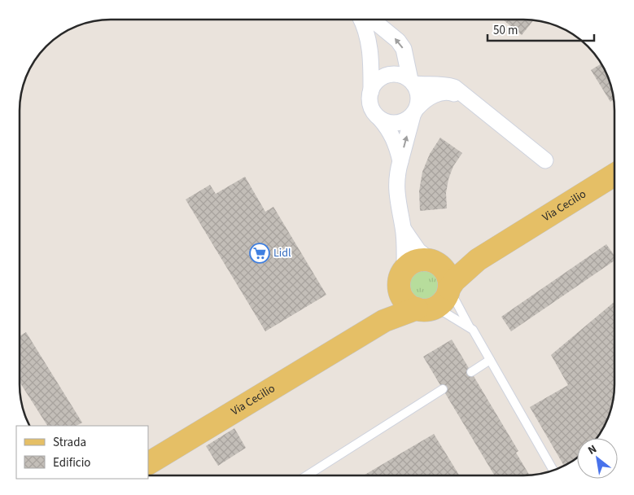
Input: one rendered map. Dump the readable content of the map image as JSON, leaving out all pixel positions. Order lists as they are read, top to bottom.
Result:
{
  "streets": {
    "main road": ["Via Cecilio"]
  },
  "places": {
    "supermarket": ["Lidl"]
  },
  "legend": ["Strada", "Edificio"],
  "scale_bar": "50 m",
  "north": "top left"
}
